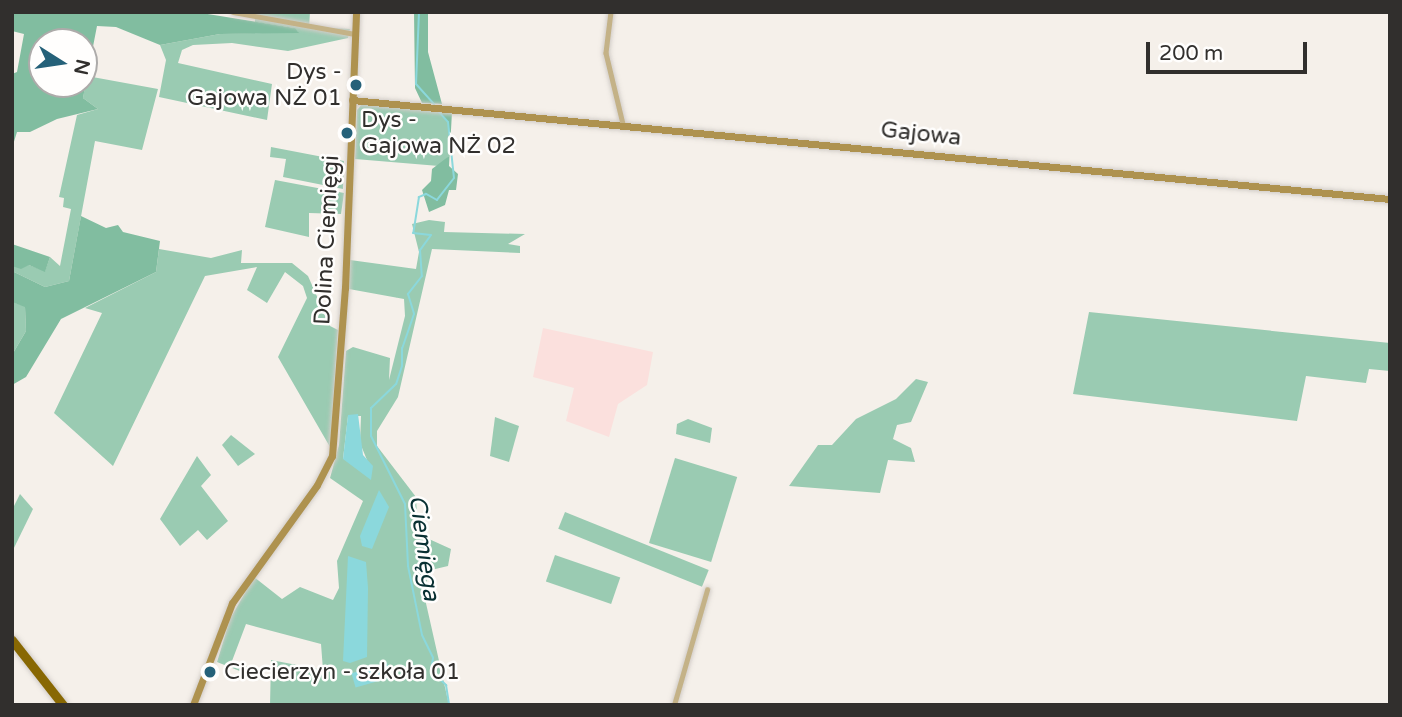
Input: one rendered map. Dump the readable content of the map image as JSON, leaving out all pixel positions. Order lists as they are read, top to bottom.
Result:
{
  "streets": {
    "street": ["Gajowa", "Dolina Ciemięgi"]
  },
  "crossings": [
    ["Gajowa", "Dolina Ciemięgi"]
  ],
  "water": ["Ciemięga"],
  "places": ["Dys - Gajowa NŻ 01", "Dys - Gajowa NŻ 02", "Ciecierzyn - szkoła 01"],
  "scale_bar": "200 m",
  "north": "right"
}
